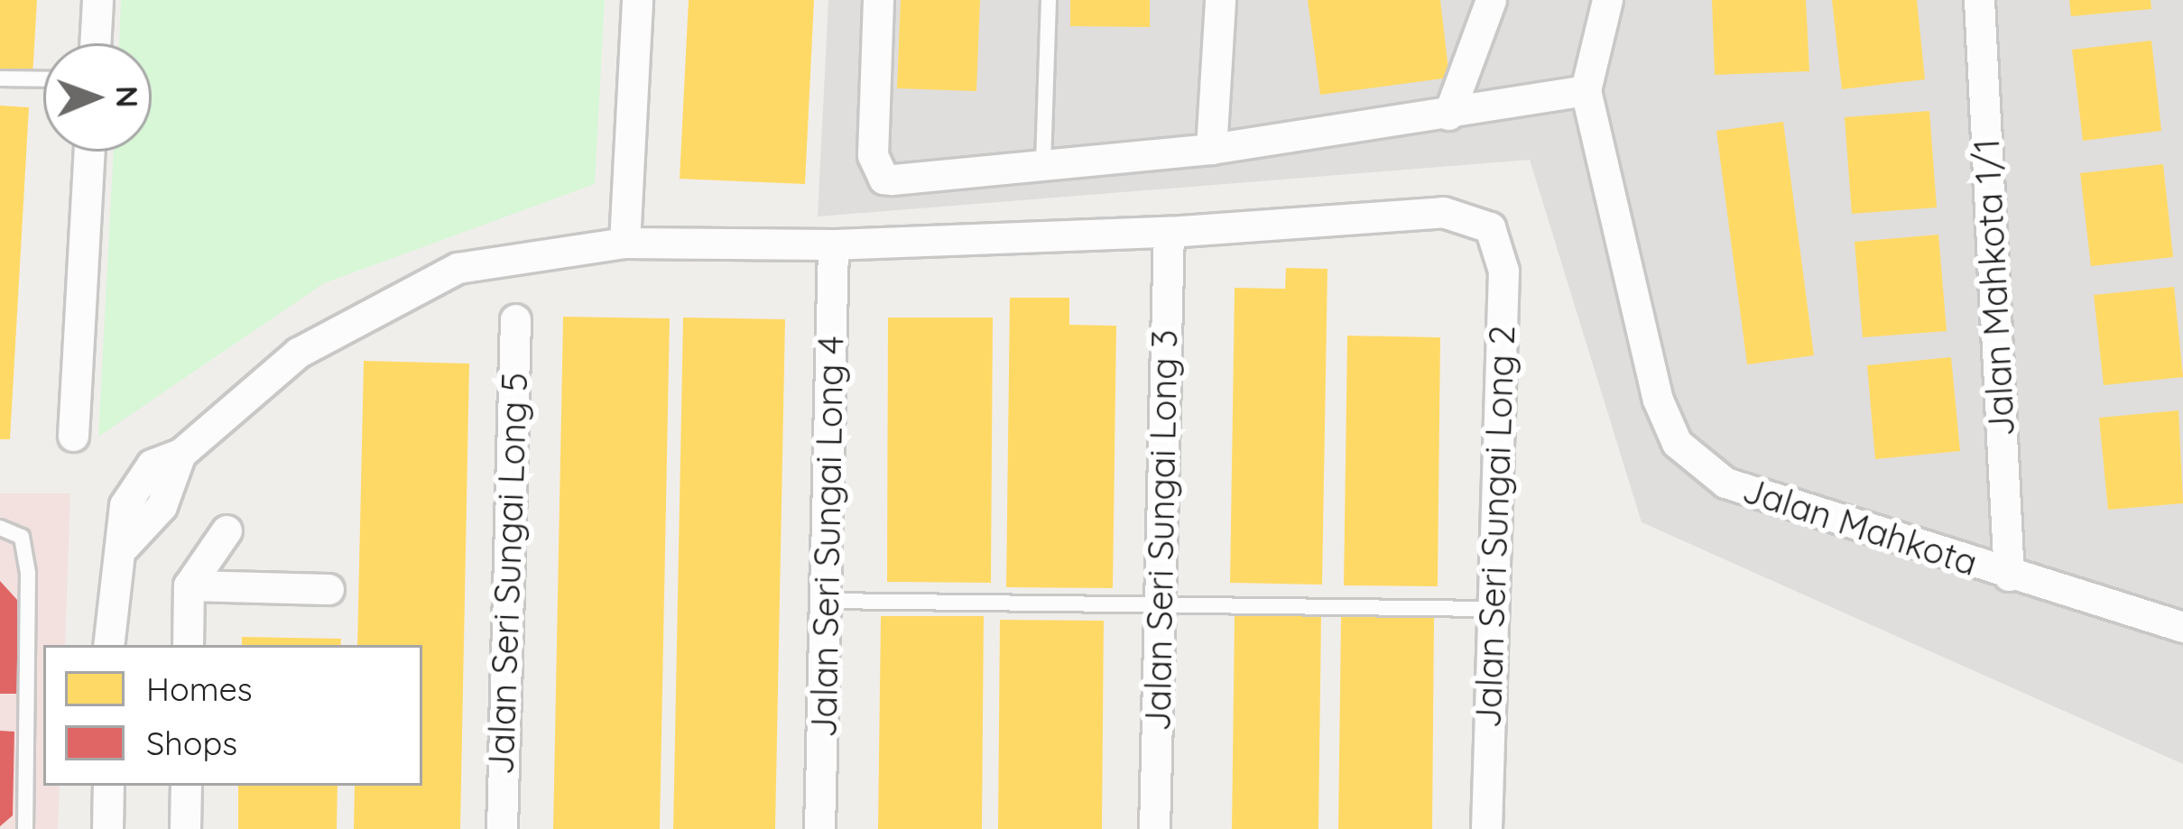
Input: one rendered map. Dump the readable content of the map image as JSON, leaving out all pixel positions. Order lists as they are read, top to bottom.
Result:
{
  "streets": {
    "street": [
      "Jalan Mahkota 1/1",
      "Jalan Seri Sungai Long 2",
      "Jalan Mahkota",
      "Jalan Seri Sungai Long 3",
      "Jalan Seri Sungai Long 4",
      "Jalan Seri Sungai Long 5"
    ]
  },
  "crossings": [
    ["Jalan Mahkota 1/1", "Jalan Mahkota"],
    ["Jalan Seri Sungai Long 2", "Jalan Seri Sungai Long 3"]
  ],
  "legend": ["Homes", "Shops"],
  "north": "right"
}
